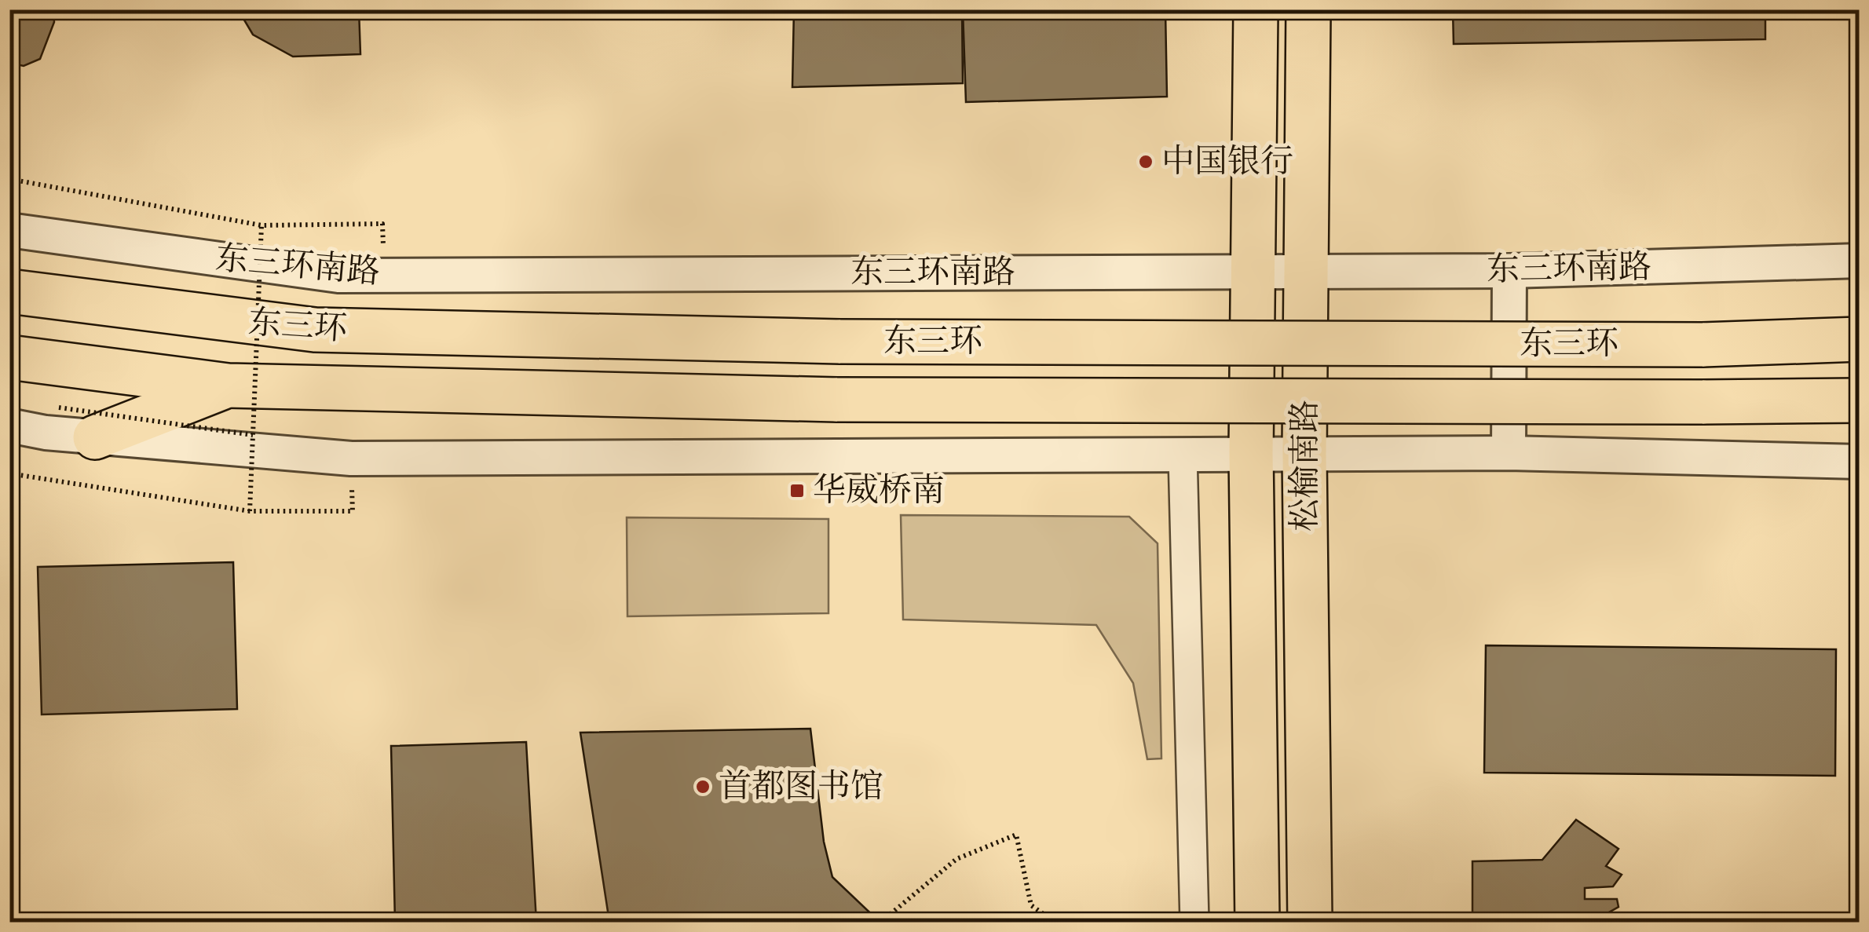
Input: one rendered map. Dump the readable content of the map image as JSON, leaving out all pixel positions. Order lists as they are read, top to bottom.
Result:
{
  "streets": {
    "main road": ["东三环", "松榆南路"],
    "street": ["东三环南路"]
  },
  "crossings": [
    ["东三环南路", "松榆南路"]
  ],
  "places": {
    "other": ["中国银行", "首都图书馆"],
    "transit": ["华威桥南"]
  }
}
